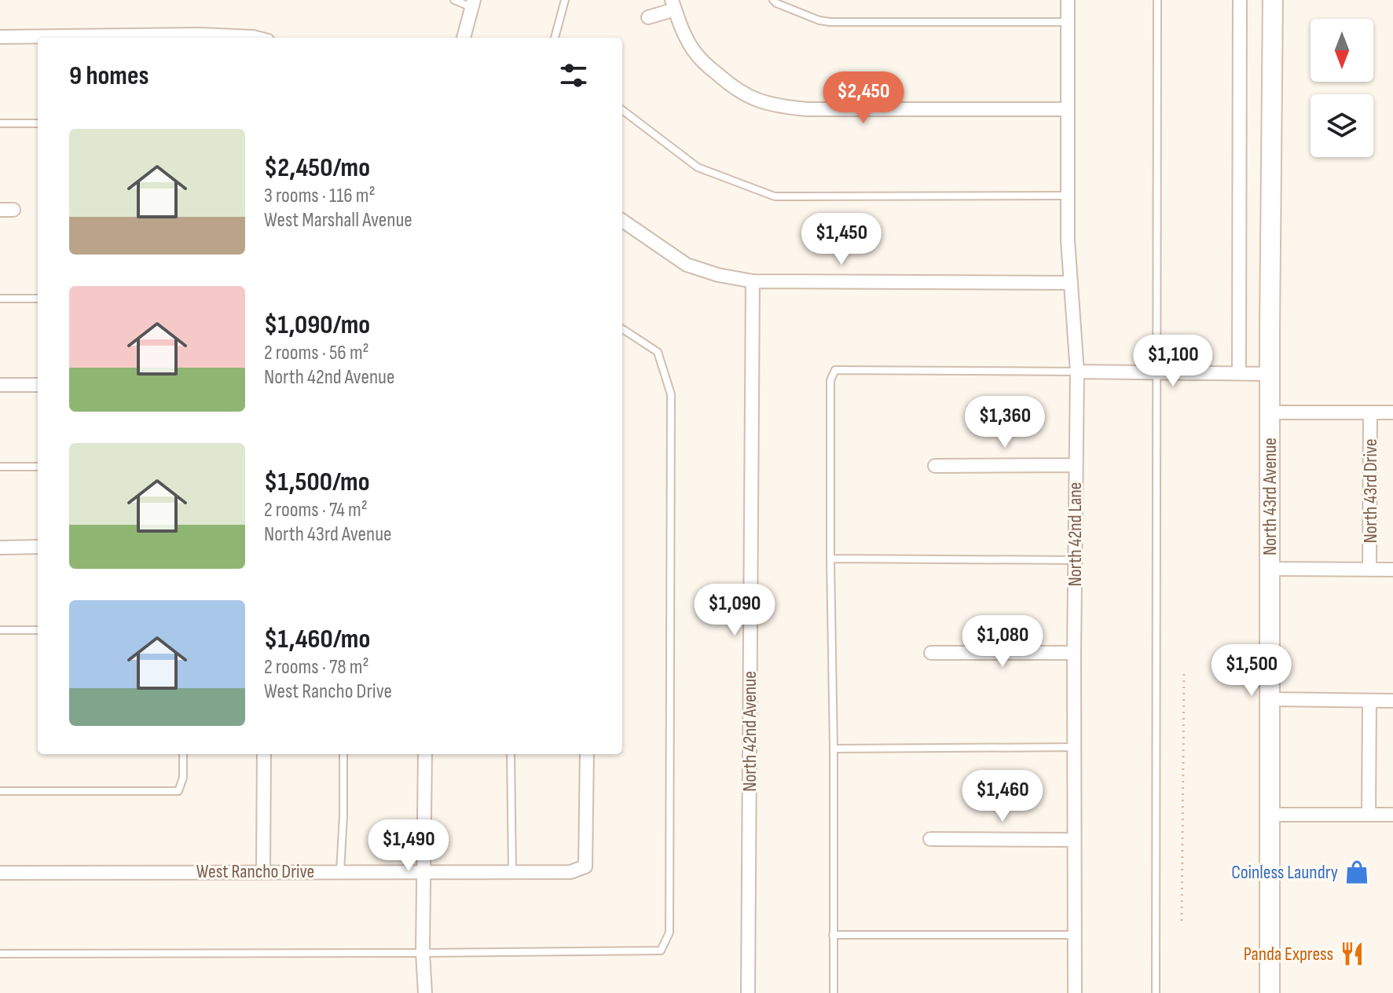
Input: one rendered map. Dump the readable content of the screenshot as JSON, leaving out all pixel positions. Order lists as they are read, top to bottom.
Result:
{
  "streets": {
    "main road": ["North 43rd Avenue"],
    "street": [
      "North 43rd Drive",
      "North 42nd Lane",
      "North 42nd Avenue",
      "West Rancho Drive"
    ]
  },
  "places": {
    "shop": ["Coinless Laundry"],
    "restaurant": ["Panda Express"]
  },
  "north": "bottom",
  "page": {
    "heading": "9 homes",
    "price": [
      "$2,450",
      "$1,450",
      "$1,100",
      "$1,360",
      "$1,090",
      "$1,080",
      "$1,500",
      "$1,460",
      "$1,490"
    ],
    "list": [
      {
        "name": "$2,450/mo",
        "note": "3 rooms · 116 m² · West Marshall Avenue"
      },
      {
        "name": "$1,090/mo",
        "note": "2 rooms · 56 m² · North 42nd Avenue"
      },
      {
        "name": "$1,500/mo",
        "note": "2 rooms · 74 m² · North 43rd Avenue"
      },
      {
        "name": "$1,460/mo",
        "note": "2 rooms · 78 m² · West Rancho Drive"
      }
    ]
  }
}
